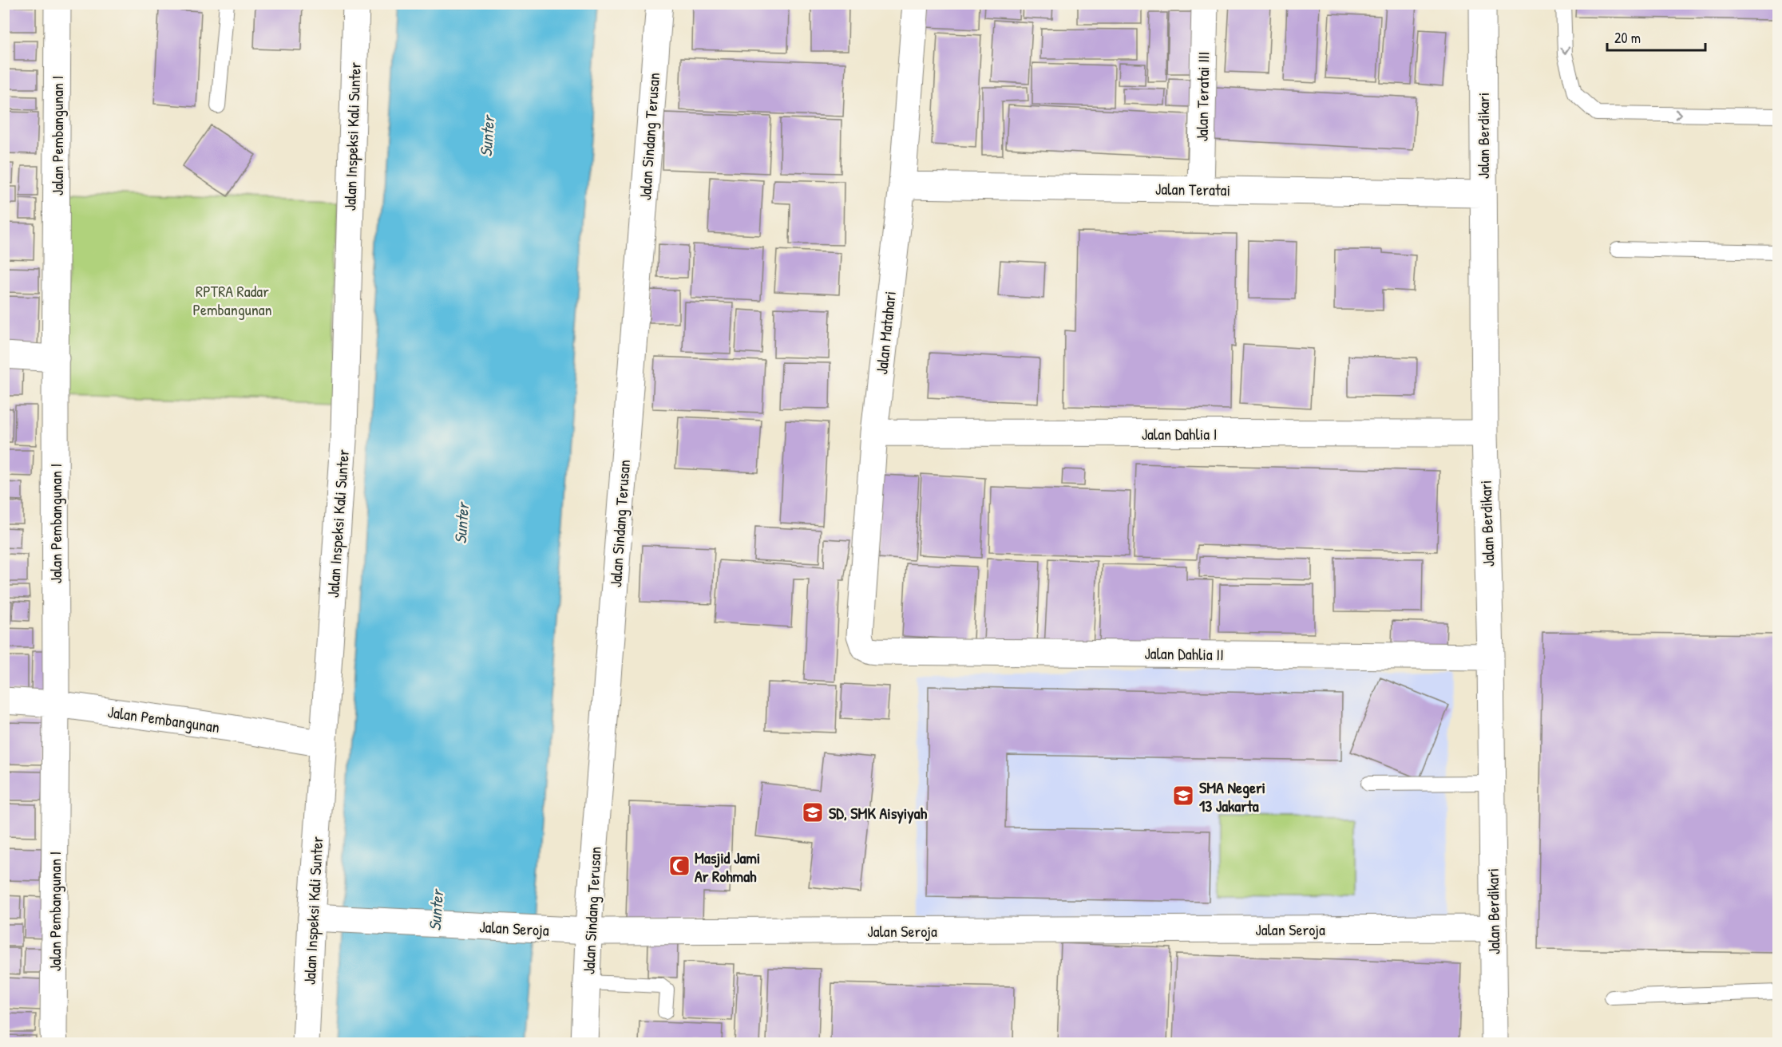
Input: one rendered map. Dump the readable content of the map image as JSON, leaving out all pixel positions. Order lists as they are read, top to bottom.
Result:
{
  "streets": {
    "street": [
      "Jalan Teratai III",
      "Jalan Pembangunan I",
      "Jalan Berdikari",
      "Jalan Inspeksi Kali Sunter",
      "Jalan Sindang Terusan",
      "Jalan Teratai",
      "Jalan Matahari",
      "Jalan Dahlia I",
      "Jalan Dahlia II",
      "Jalan Pembangunan",
      "Jalan Seroja"
    ]
  },
  "crossings": [
    ["Jalan Teratai III", "Jalan Teratai"],
    ["Jalan Pembangunan I", "Jalan Pembangunan"],
    ["Jalan Berdikari", "Jalan Teratai"],
    ["Jalan Berdikari", "Jalan Dahlia I"],
    ["Jalan Berdikari", "Jalan Dahlia II"],
    ["Jalan Berdikari", "Jalan Seroja"],
    ["Jalan Inspeksi Kali Sunter", "Jalan Pembangunan"],
    ["Jalan Inspeksi Kali Sunter", "Jalan Seroja"],
    ["Jalan Sindang Terusan", "Jalan Seroja"],
    ["Jalan Teratai", "Jalan Matahari"],
    ["Jalan Matahari", "Jalan Dahlia I"],
    ["Jalan Matahari", "Jalan Dahlia II"]
  ],
  "water": ["Sunter"],
  "parks": ["RPTRA Radar Pembangunan"],
  "places": {
    "school or university": ["SMA Negeri 13 Jakarta", "SD, SMK Aisyiyah"],
    "mosque": ["Masjid Jami Ar Rohmah"]
  },
  "scale_bar": "20 m"
}
